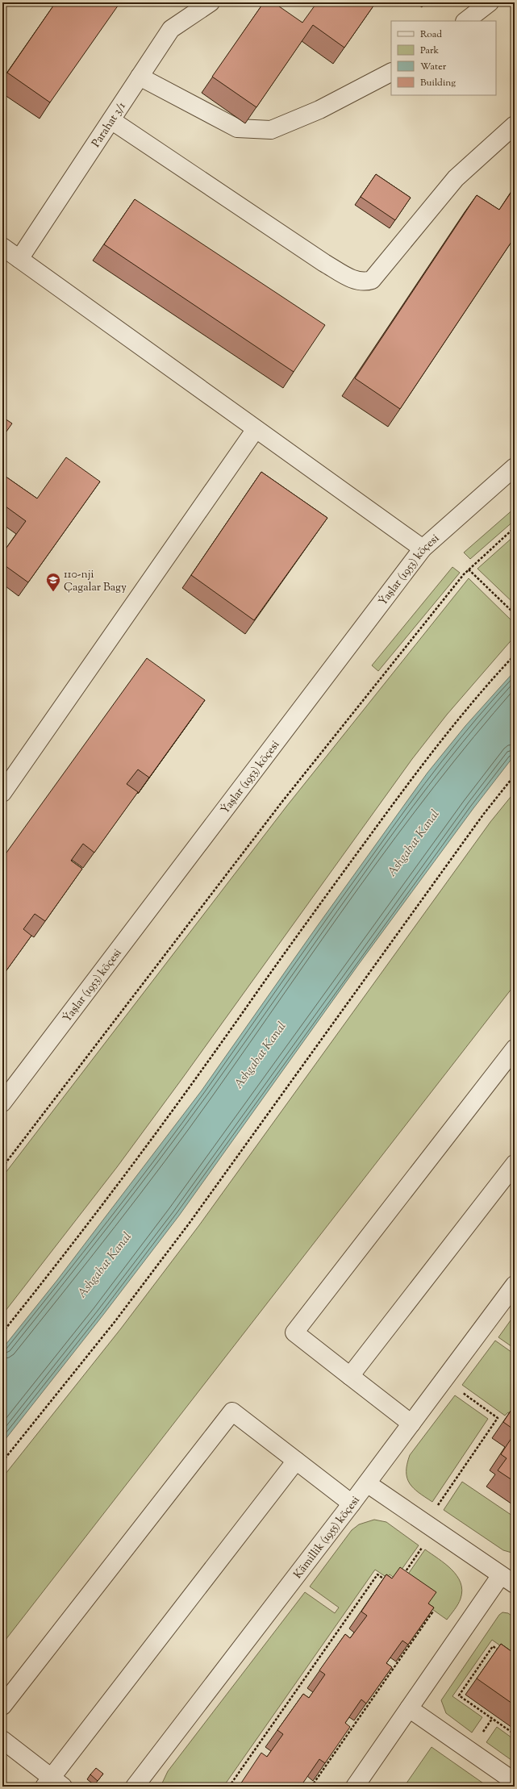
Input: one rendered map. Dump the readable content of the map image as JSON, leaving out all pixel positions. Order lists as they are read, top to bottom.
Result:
{
  "streets": {
    "street": ["Parahat 3/1", "Ýaşlar (1953) köçesi", "Kämillik (1955) köçesi"]
  },
  "water": ["Ashgabat Kanal"],
  "places": {
    "school or university": ["110-nji Çagalar Bagy"]
  },
  "legend": [
    "Road",
    "Park",
    "Water",
    "Building"
  ]
}
